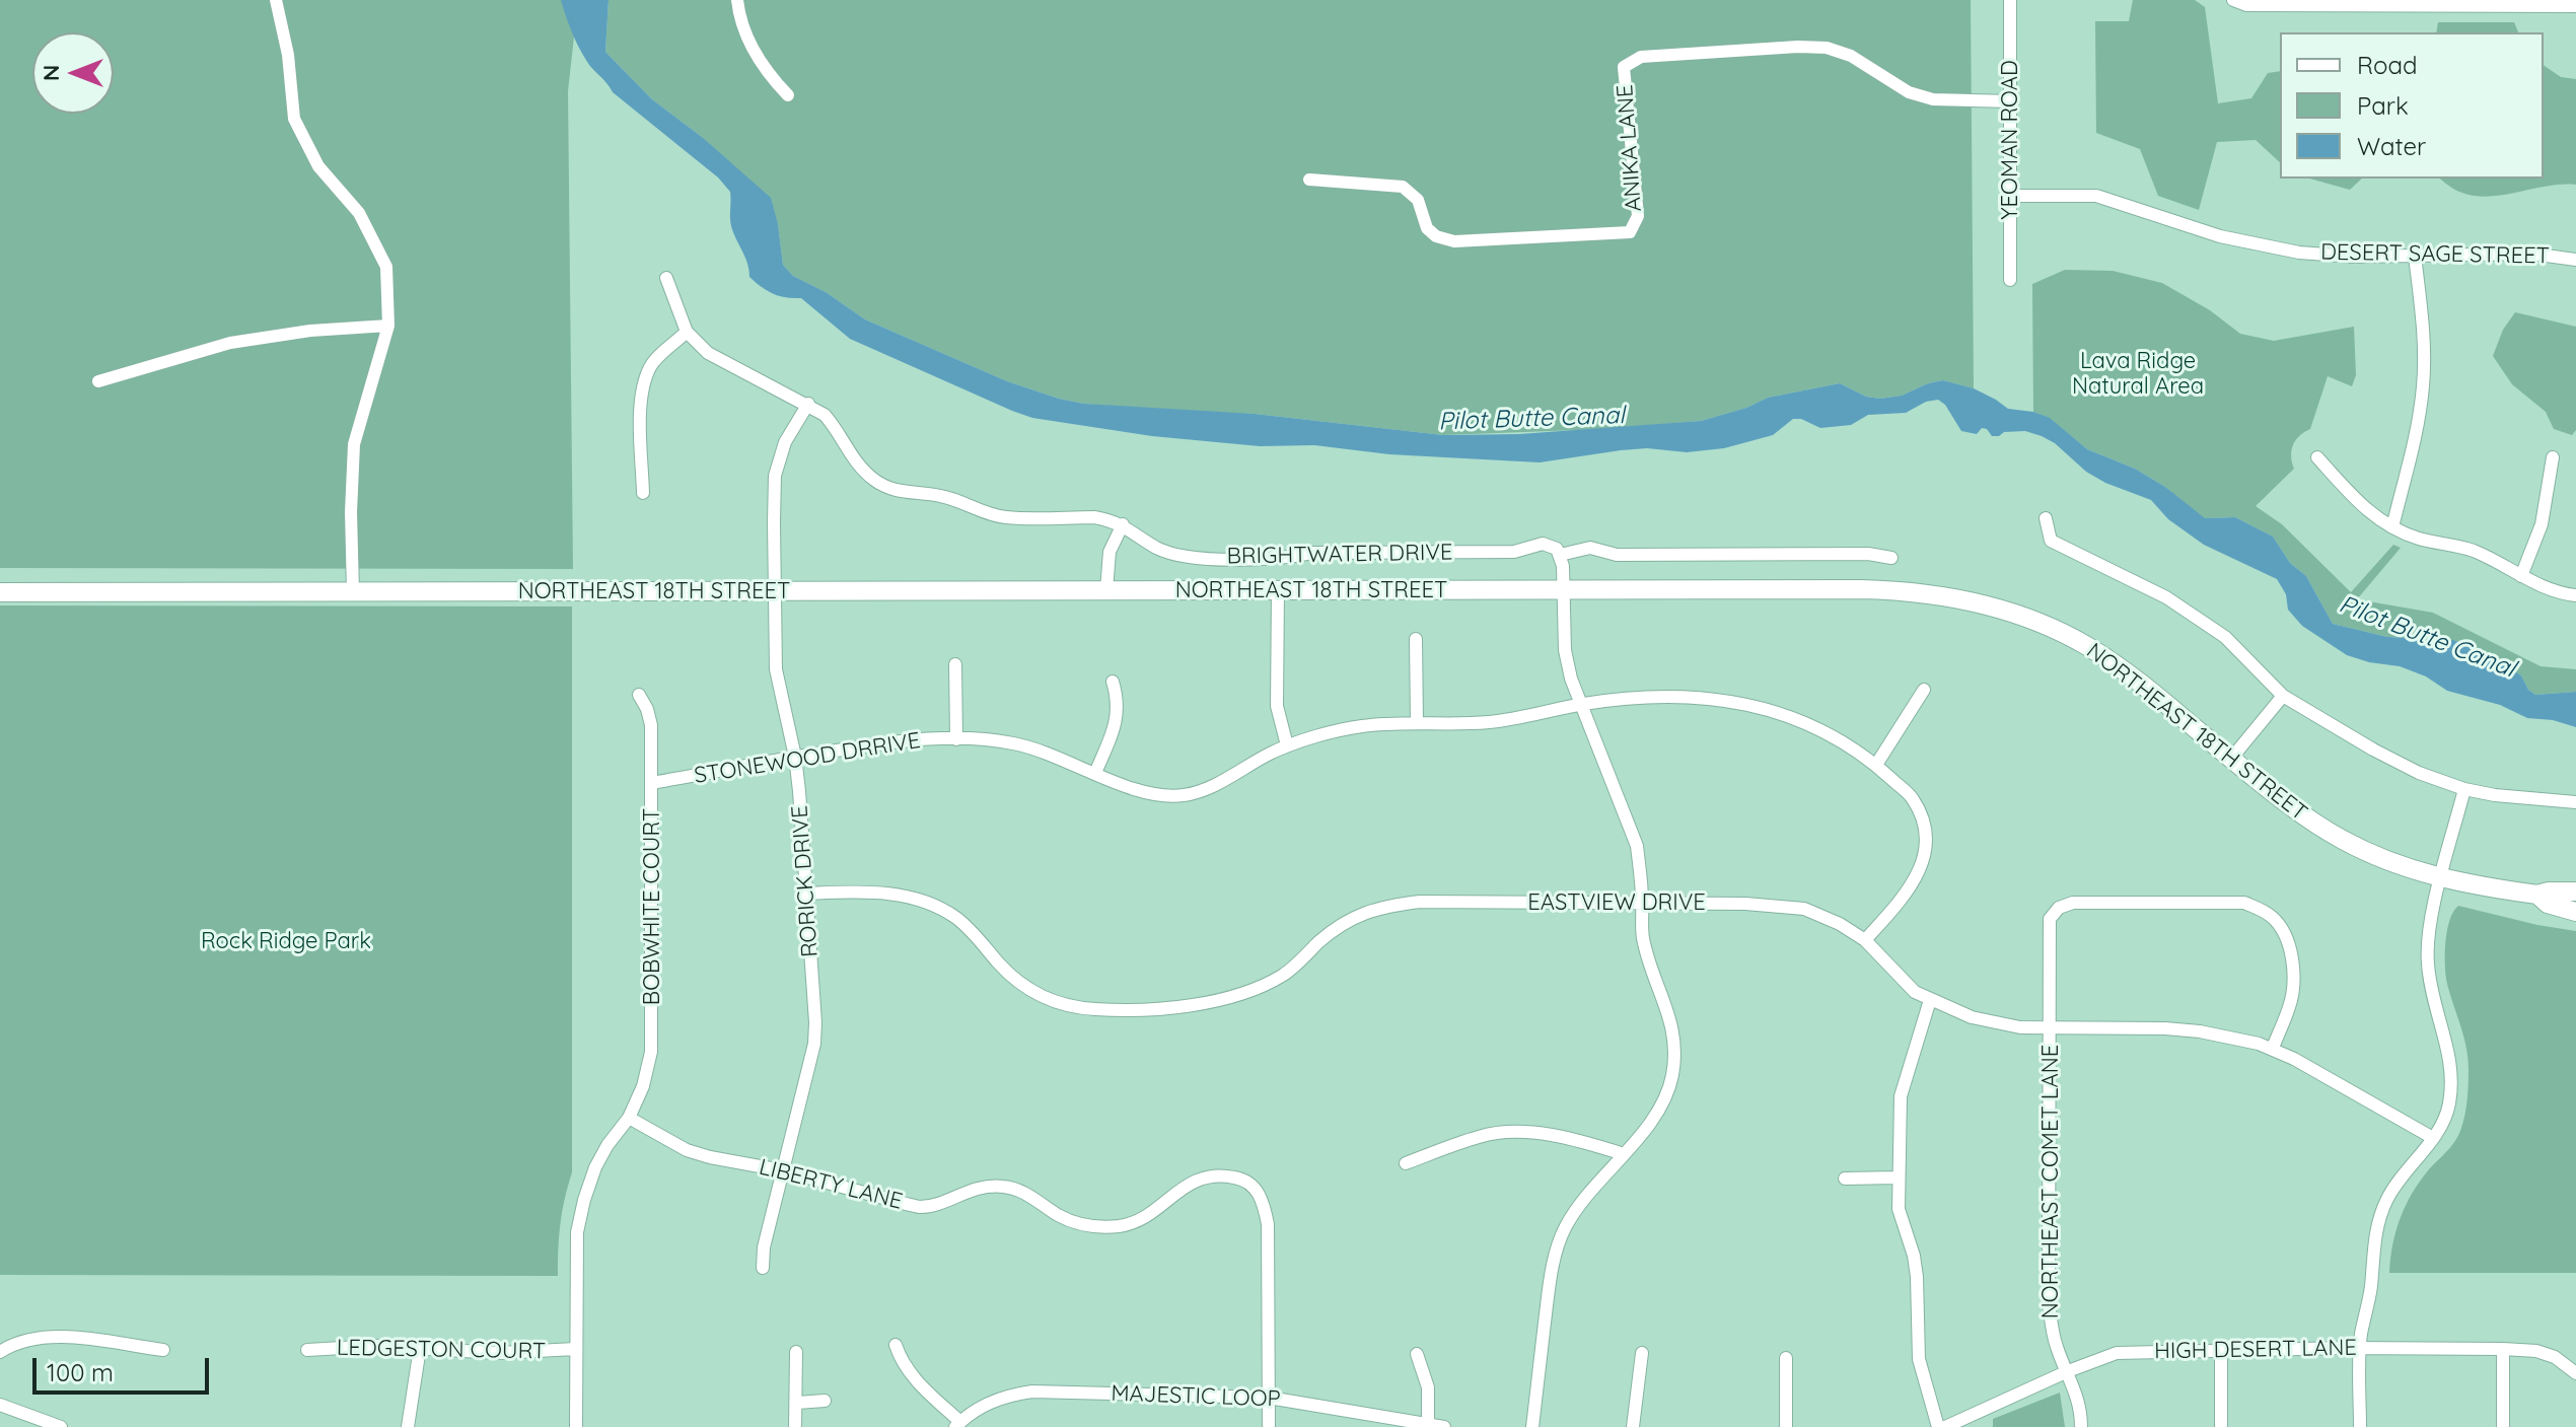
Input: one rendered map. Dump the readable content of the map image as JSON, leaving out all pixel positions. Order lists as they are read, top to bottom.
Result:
{
  "streets": {
    "main road": ["NORTHEAST 18TH STREET"],
    "street": [
      "YEOMAN ROAD",
      "ANIKA LANE",
      "DESERT SAGE STREET",
      "BRIGHTWATER DRIVE",
      "STONEWOOD DRRIVE",
      "RORICK DRIVE",
      "EASTVIEW DRIVE",
      "BOBWHITE COURT",
      "NORTHEAST COMET LANE",
      "LIBERTY LANE",
      "LEDGESTON COURT",
      "HIGH DESERT LANE",
      "MAJESTIC LOOP"
    ]
  },
  "crossings": [
    ["YEOMAN ROAD", "ANIKA LANE"],
    ["YEOMAN ROAD", "DESERT SAGE STREET"],
    ["BRIGHTWATER DRIVE", "RORICK DRIVE"],
    ["NORTHEAST 18TH STREET", "RORICK DRIVE"],
    ["STONEWOOD DRRIVE", "RORICK DRIVE"],
    ["STONEWOOD DRRIVE", "EASTVIEW DRIVE"],
    ["STONEWOOD DRRIVE", "BOBWHITE COURT"],
    ["RORICK DRIVE", "EASTVIEW DRIVE"],
    ["RORICK DRIVE", "LIBERTY LANE"],
    ["EASTVIEW DRIVE", "NORTHEAST COMET LANE"],
    ["BOBWHITE COURT", "LIBERTY LANE"],
    ["BOBWHITE COURT", "LEDGESTON COURT"],
    ["NORTHEAST COMET LANE", "HIGH DESERT LANE"],
    ["LIBERTY LANE", "MAJESTIC LOOP"]
  ],
  "water": ["Pilot Butte Canal"],
  "parks": ["Lava Ridge Natural Area", "Rock Ridge Park"],
  "legend": ["Road", "Park", "Water"],
  "scale_bar": "100 m",
  "north": "left"
}
